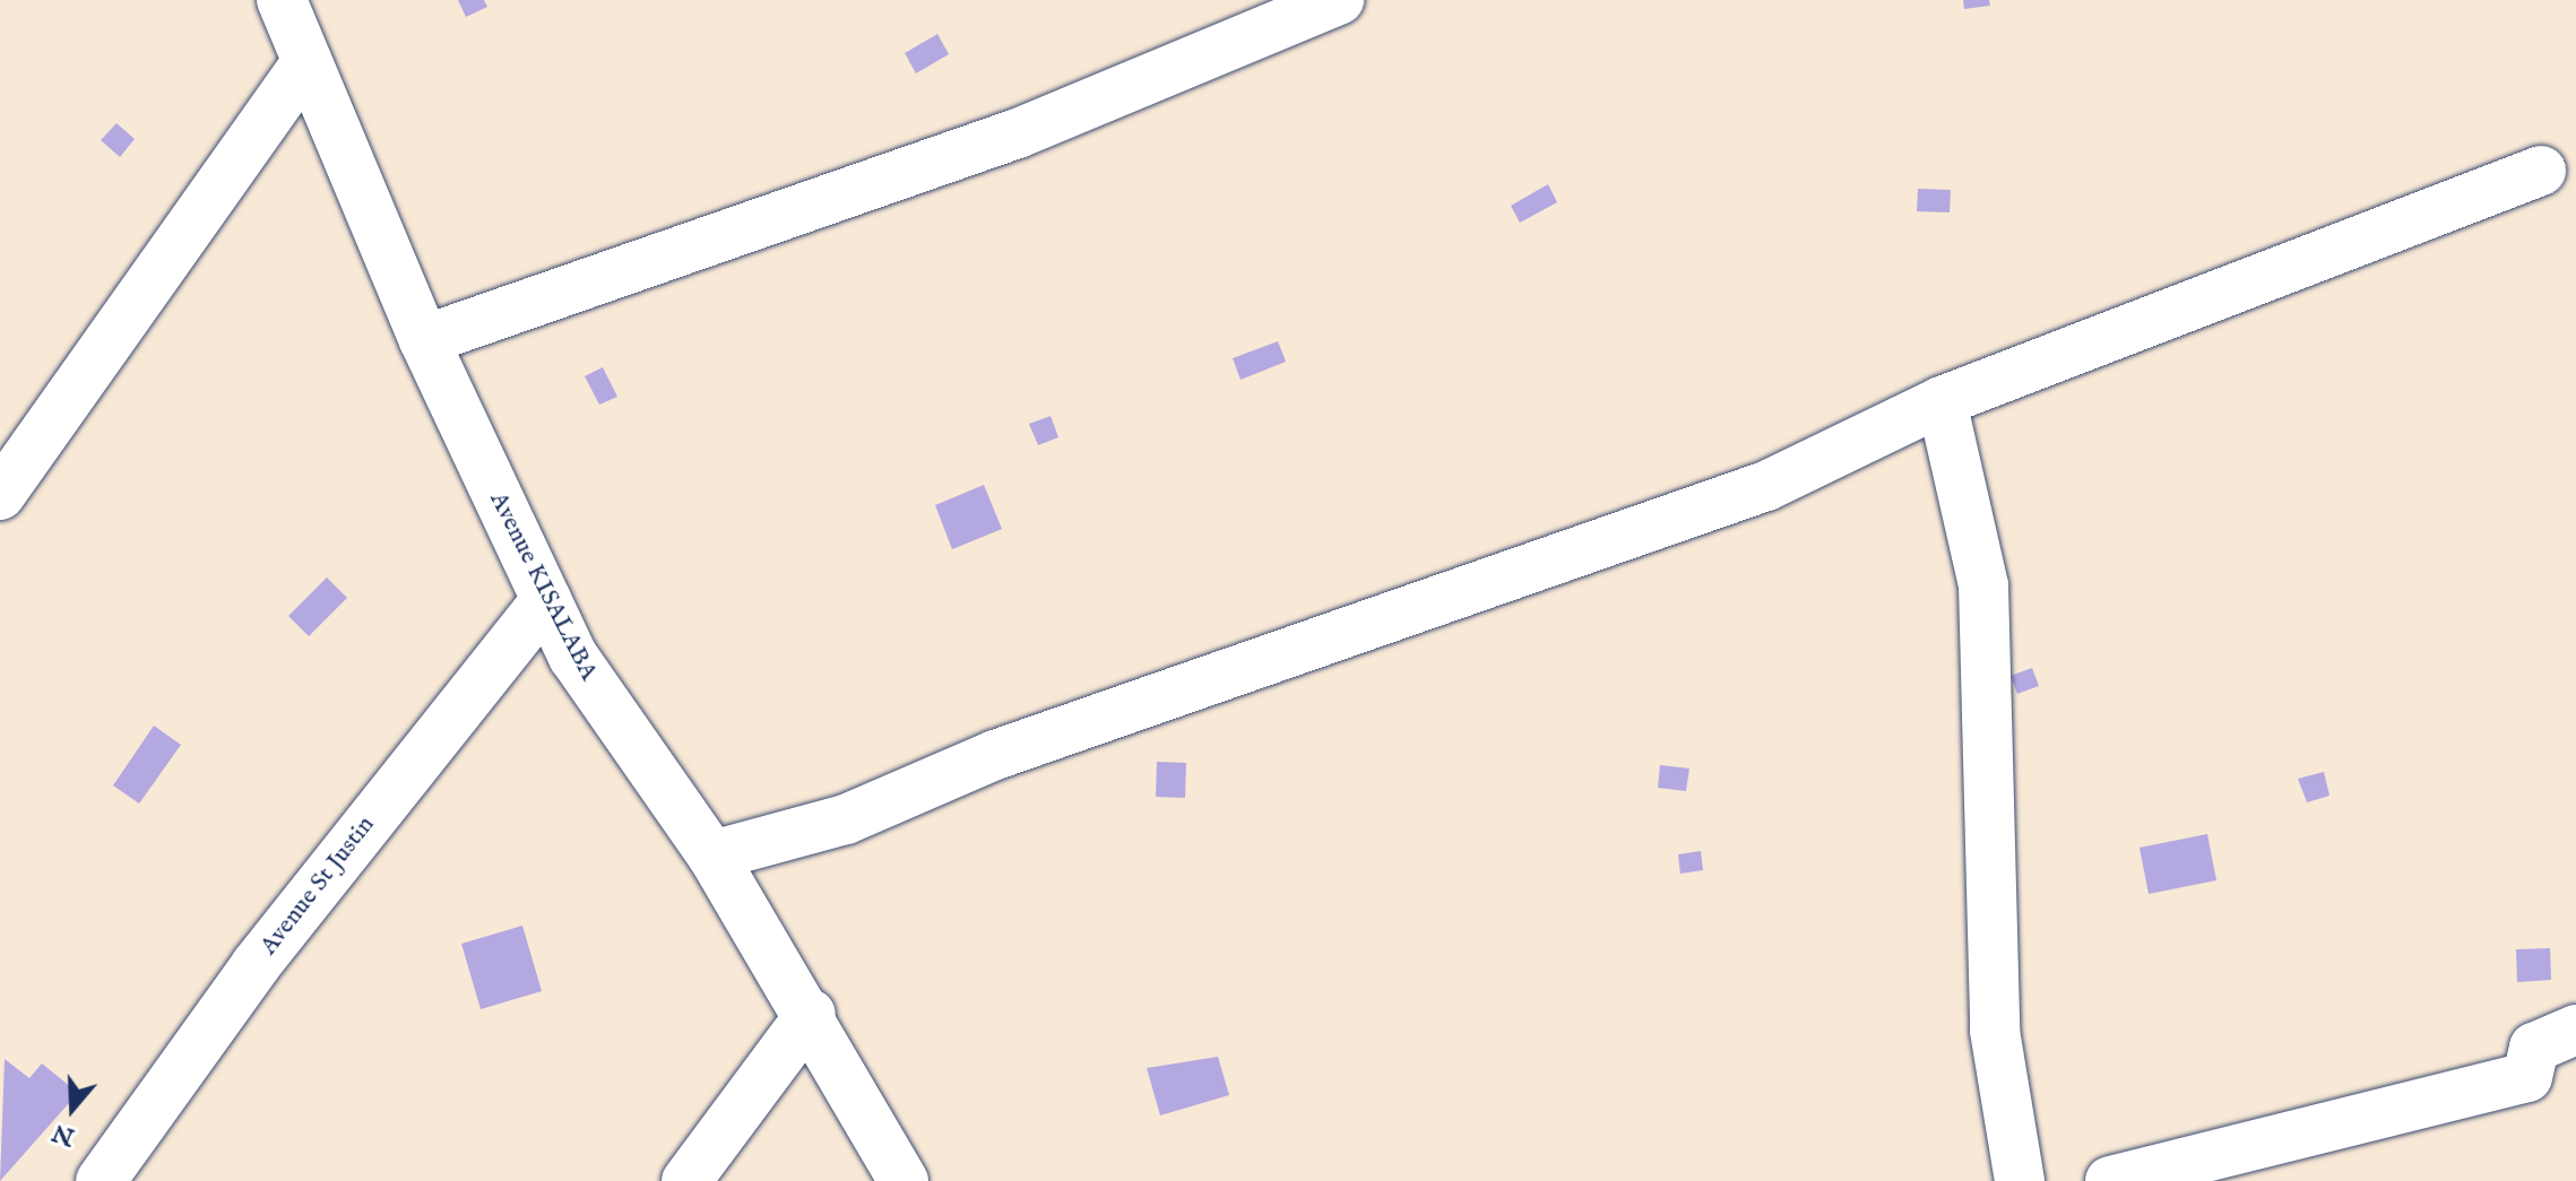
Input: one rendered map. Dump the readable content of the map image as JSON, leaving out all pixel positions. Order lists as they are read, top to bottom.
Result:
{
  "streets": {
    "street": ["Avenue KISALABA", "Avenue St Justin"]
  },
  "crossings": [
    ["Avenue KISALABA", "Avenue St Justin"]
  ],
  "north": "bottom"
}
